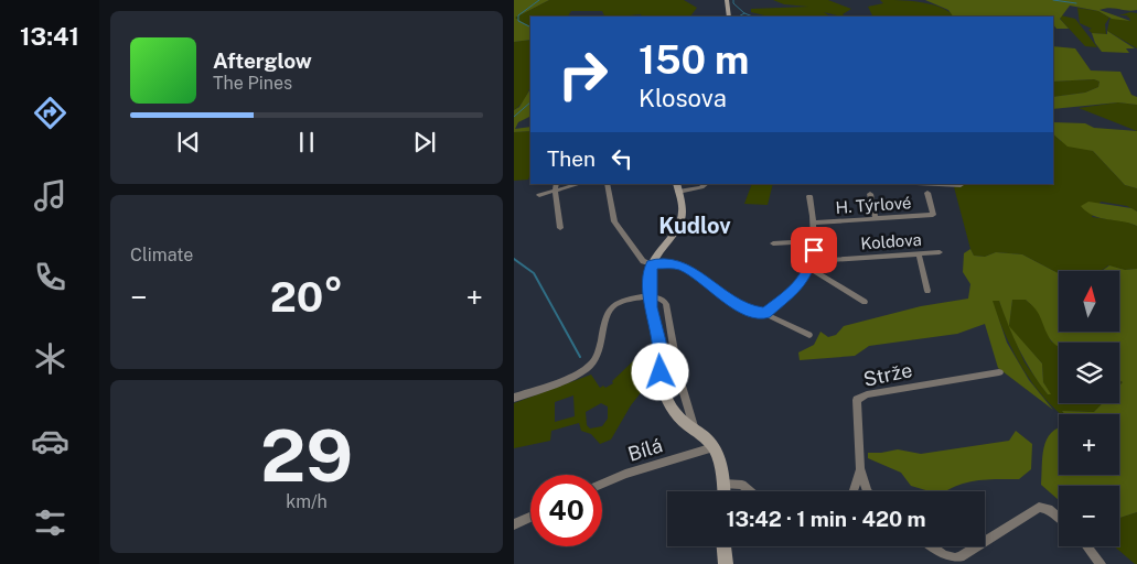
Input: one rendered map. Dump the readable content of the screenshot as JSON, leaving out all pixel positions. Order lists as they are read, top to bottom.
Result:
{
  "streets": {
    "street": [
      "H. Týrlové",
      "Koldova",
      "Strže",
      "Bílá"
    ]
  },
  "districts": ["Kudlov"],
  "north": "top",
  "page": {
    "tabs": "13:41",
    "turn": ["150 m", "Klosova"],
    "song": ["Afterglow", "The Pines"],
    "then": "Then",
    "tile": [
      "Climate",
      ["29", "km/h"]
    ],
    "map_buttons": ["+", "−"],
    "heat": ["−", "20°", "+"],
    "limit": "40",
    "trip": "13:42 · 1 min · 420 m"
  }
}
